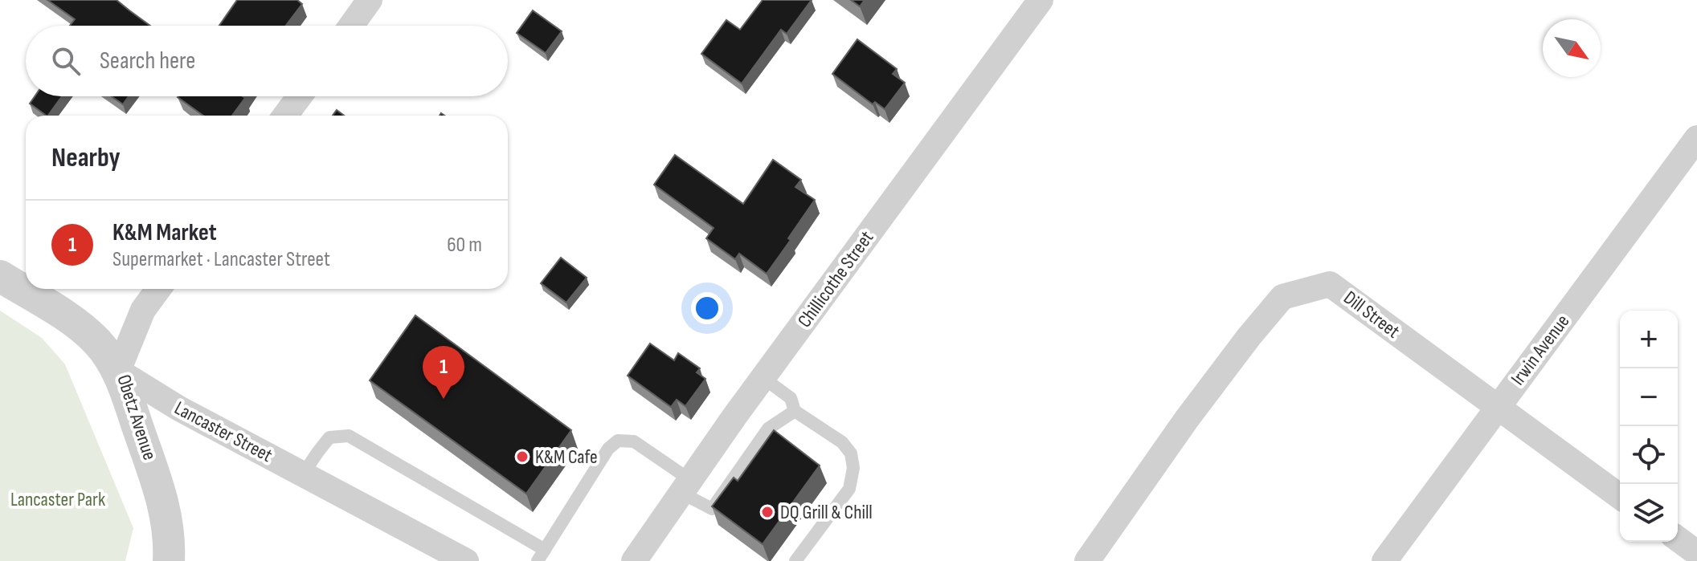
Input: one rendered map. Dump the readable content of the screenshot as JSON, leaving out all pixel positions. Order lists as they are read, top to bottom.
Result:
{
  "streets": {
    "street": [
      "Chillicothe Street",
      "Dill Street",
      "Irwin Avenue",
      "Obetz Avenue",
      "Lancaster Street"
    ]
  },
  "crossings": [
    ["Dill Street", "Irwin Avenue"],
    ["Obetz Avenue", "Lancaster Street"]
  ],
  "parks": ["Lancaster Park"],
  "places": ["K&M Cafe", "DQ Grill & Chill"],
  "north": "bottom right",
  "page": {
    "search": "Search here",
    "heading": "Nearby",
    "list": [
      {
        "mark": "1",
        "name": "K&M Market",
        "note": "Supermarket · Lancaster Street",
        "value": "60 m"
      }
    ],
    "map_buttons": ["+", "−"],
    "pins": "1"
  }
}
